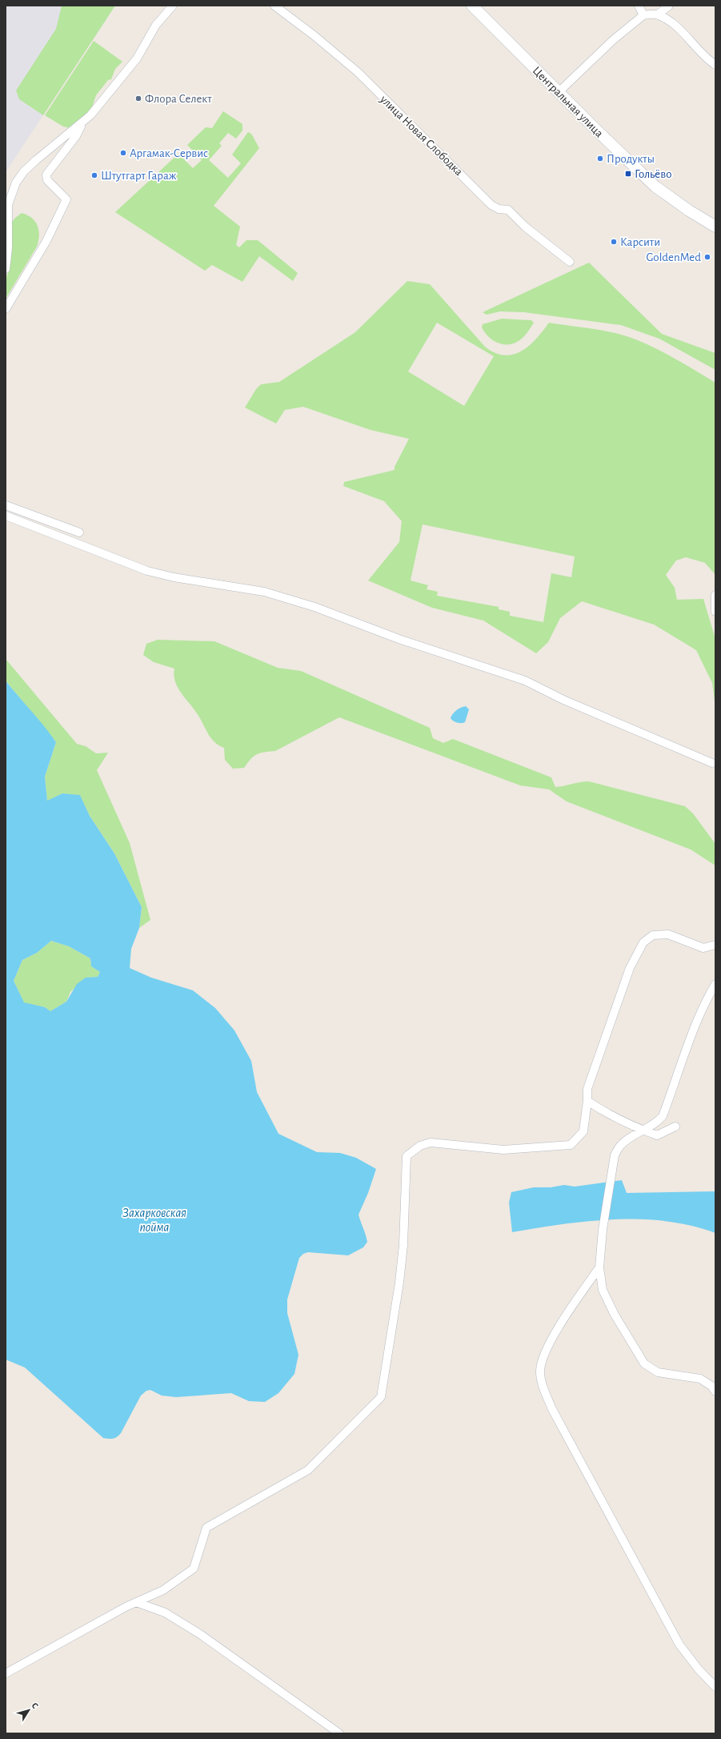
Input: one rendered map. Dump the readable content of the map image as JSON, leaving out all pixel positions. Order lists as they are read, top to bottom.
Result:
{
  "streets": {
    "main road": ["Центральная улица"],
    "street": ["улица Новая Слободка"]
  },
  "water": ["Захарковская пойма"],
  "places": {
    "other": [
      "Флора Селект",
      "Аргамак-Сервис",
      "Продукты",
      "Штутгарт Гараж",
      "Карсити",
      "GoldenMed"
    ],
    "transit": ["Гольёво"]
  },
  "north": "top right"
}
